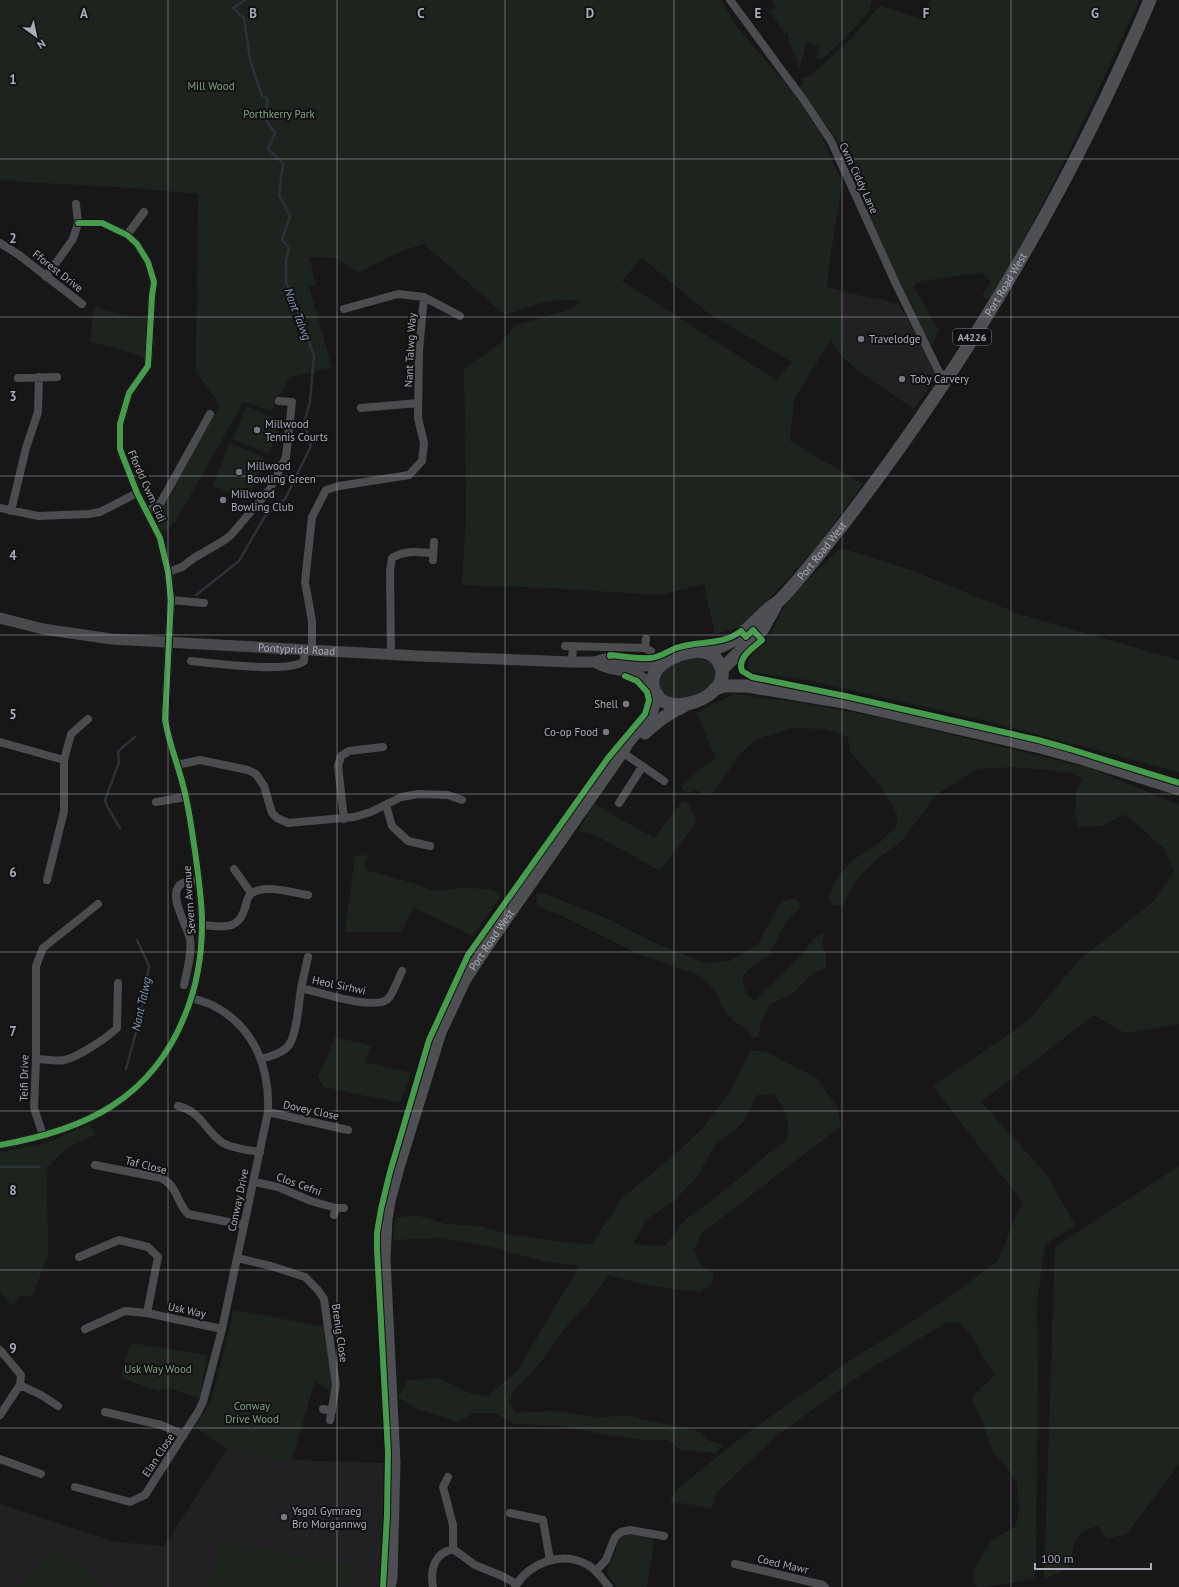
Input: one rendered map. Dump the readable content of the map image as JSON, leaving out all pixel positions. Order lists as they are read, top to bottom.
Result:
{
  "streets": {
    "main road": ["Port Road West", "A4226", "Pontypridd Road"],
    "street": [
      "Cwm Ciddy Lane",
      "Fforest Drive",
      "Nant Talwg Way",
      "Ffordd Cwm Cidi",
      "Severn Avenue",
      "Heol Sirhwi",
      "Teifi Drive",
      "Dovey Close",
      "Taf Close",
      "Clos Cefni",
      "Conway Drive",
      "Usk Way",
      "Brenig Close",
      "Elan Close",
      "Coed Mawr"
    ]
  },
  "crossings": [
    ["Cwm Ciddy Lane", "Port Road West"],
    ["Port Road West", "Pontypridd Road"],
    ["Nant Talwg Way", "Pontypridd Road"],
    ["Ffordd Cwm Cidi", "Pontypridd Road"],
    ["Ffordd Cwm Cidi", "Severn Avenue"],
    ["Pontypridd Road", "Severn Avenue"],
    ["Severn Avenue", "Teifi Drive"],
    ["Severn Avenue", "Conway Drive"],
    ["Heol Sirhwi", "Conway Drive"],
    ["Dovey Close", "Conway Drive"],
    ["Taf Close", "Conway Drive"],
    ["Clos Cefni", "Conway Drive"],
    ["Conway Drive", "Usk Way"],
    ["Conway Drive", "Brenig Close"],
    ["Conway Drive", "Elan Close"]
  ],
  "water": ["Nant Talwg"],
  "parks": [
    "Mill Wood",
    "Porthkerry Park",
    "Usk Way Wood",
    "Conway Drive Wood"
  ],
  "places": [
    "Travelodge",
    "Toby Carvery",
    "Millwood Tennis Courts",
    "Millwood Bowling Green",
    "Millwood Bowling Club",
    "Shell",
    "Co-op Food",
    "Ysgol Gymraeg Bro Morgannwg"
  ],
  "scale_bar": "100 m",
  "north": "bottom right",
  "grid": {
    "columns": [
      "A",
      "B",
      "C",
      "D",
      "E",
      "F",
      "G"
    ],
    "rows": [
      "1",
      "2",
      "3",
      "4",
      "5",
      "6",
      "7",
      "8",
      "9"
    ]
  }
}
